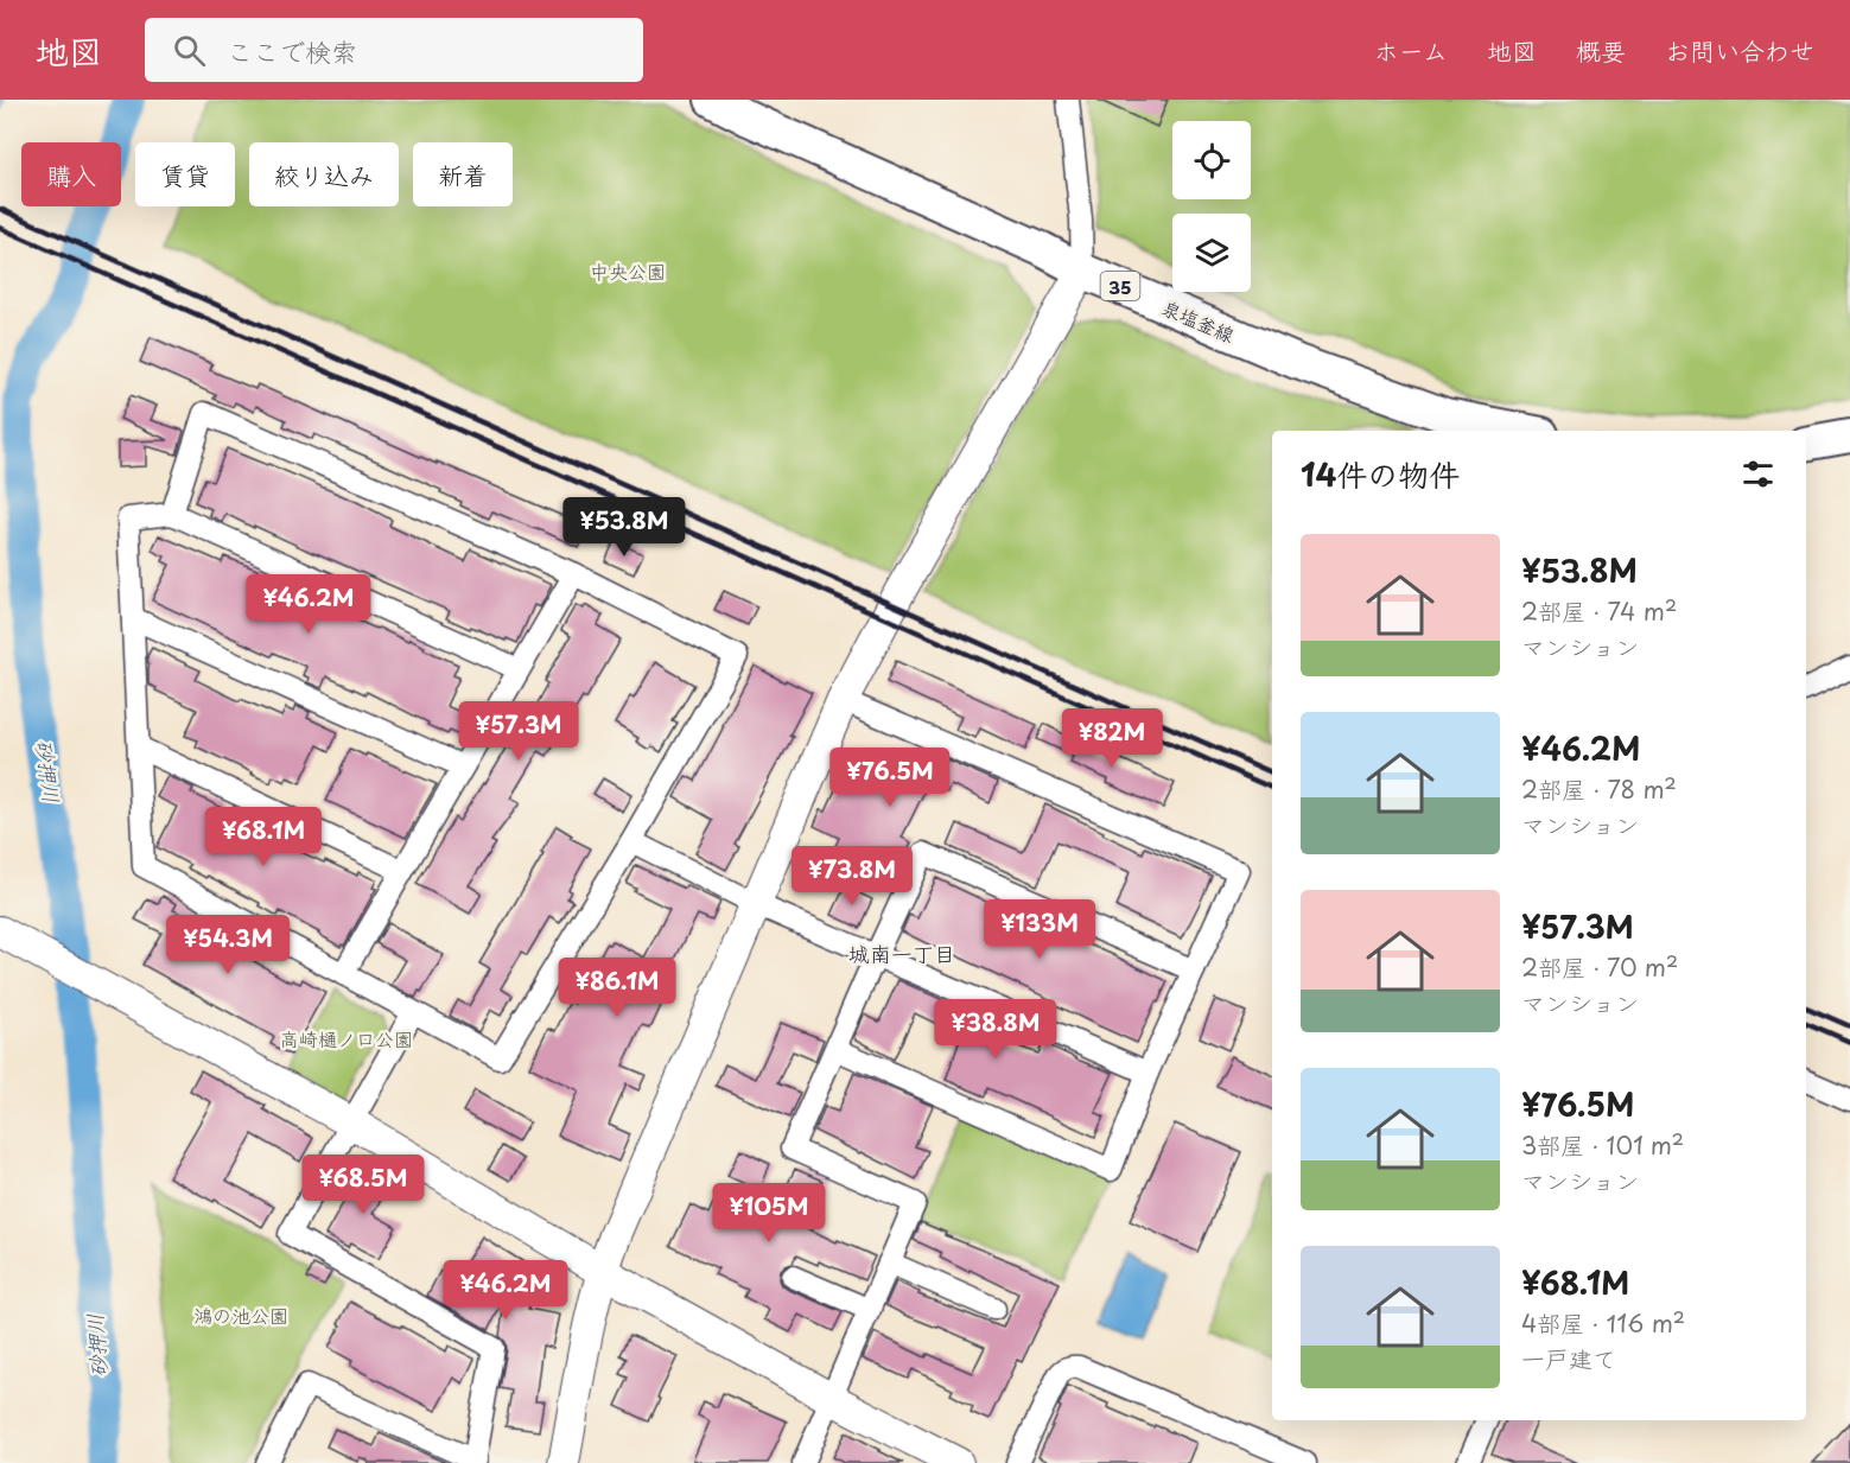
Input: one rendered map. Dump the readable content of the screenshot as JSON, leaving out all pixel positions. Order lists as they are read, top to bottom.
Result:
{
  "streets": {
    "main road": ["35", "泉塩釜線"]
  },
  "districts": ["城南一丁目"],
  "water": ["砂押川"],
  "parks": ["中央公園", "高崎樋ノ口公園", "鴻の池公園"],
  "page": {
    "header": "地図",
    "search": "ここで検索",
    "nav": [
      "ホーム",
      "地図",
      "概要",
      "お問い合わせ"
    ],
    "chip": [
      "購入",
      "賃貸",
      "絞り込み",
      "新着"
    ],
    "heading": "14件の物件",
    "price": [
      "¥53.8M",
      "¥46.2M",
      "¥57.3M",
      "¥82M",
      "¥76.5M",
      "¥68.1M",
      "¥73.8M",
      "¥133M",
      "¥54.3M",
      "¥86.1M",
      "¥38.8M",
      "¥68.5M",
      "¥105M",
      "¥46.2M"
    ],
    "list": [
      {
        "name": "¥53.8M",
        "note": "2部屋 · 74 m² · マンション"
      },
      {
        "name": "¥46.2M",
        "note": "2部屋 · 78 m² · マンション"
      },
      {
        "name": "¥57.3M",
        "note": "2部屋 · 70 m² · マンション"
      },
      {
        "name": "¥76.5M",
        "note": "3部屋 · 101 m² · マンション"
      },
      {
        "name": "¥68.1M",
        "note": "4部屋 · 116 m² · 一戸建て"
      }
    ]
  }
}
